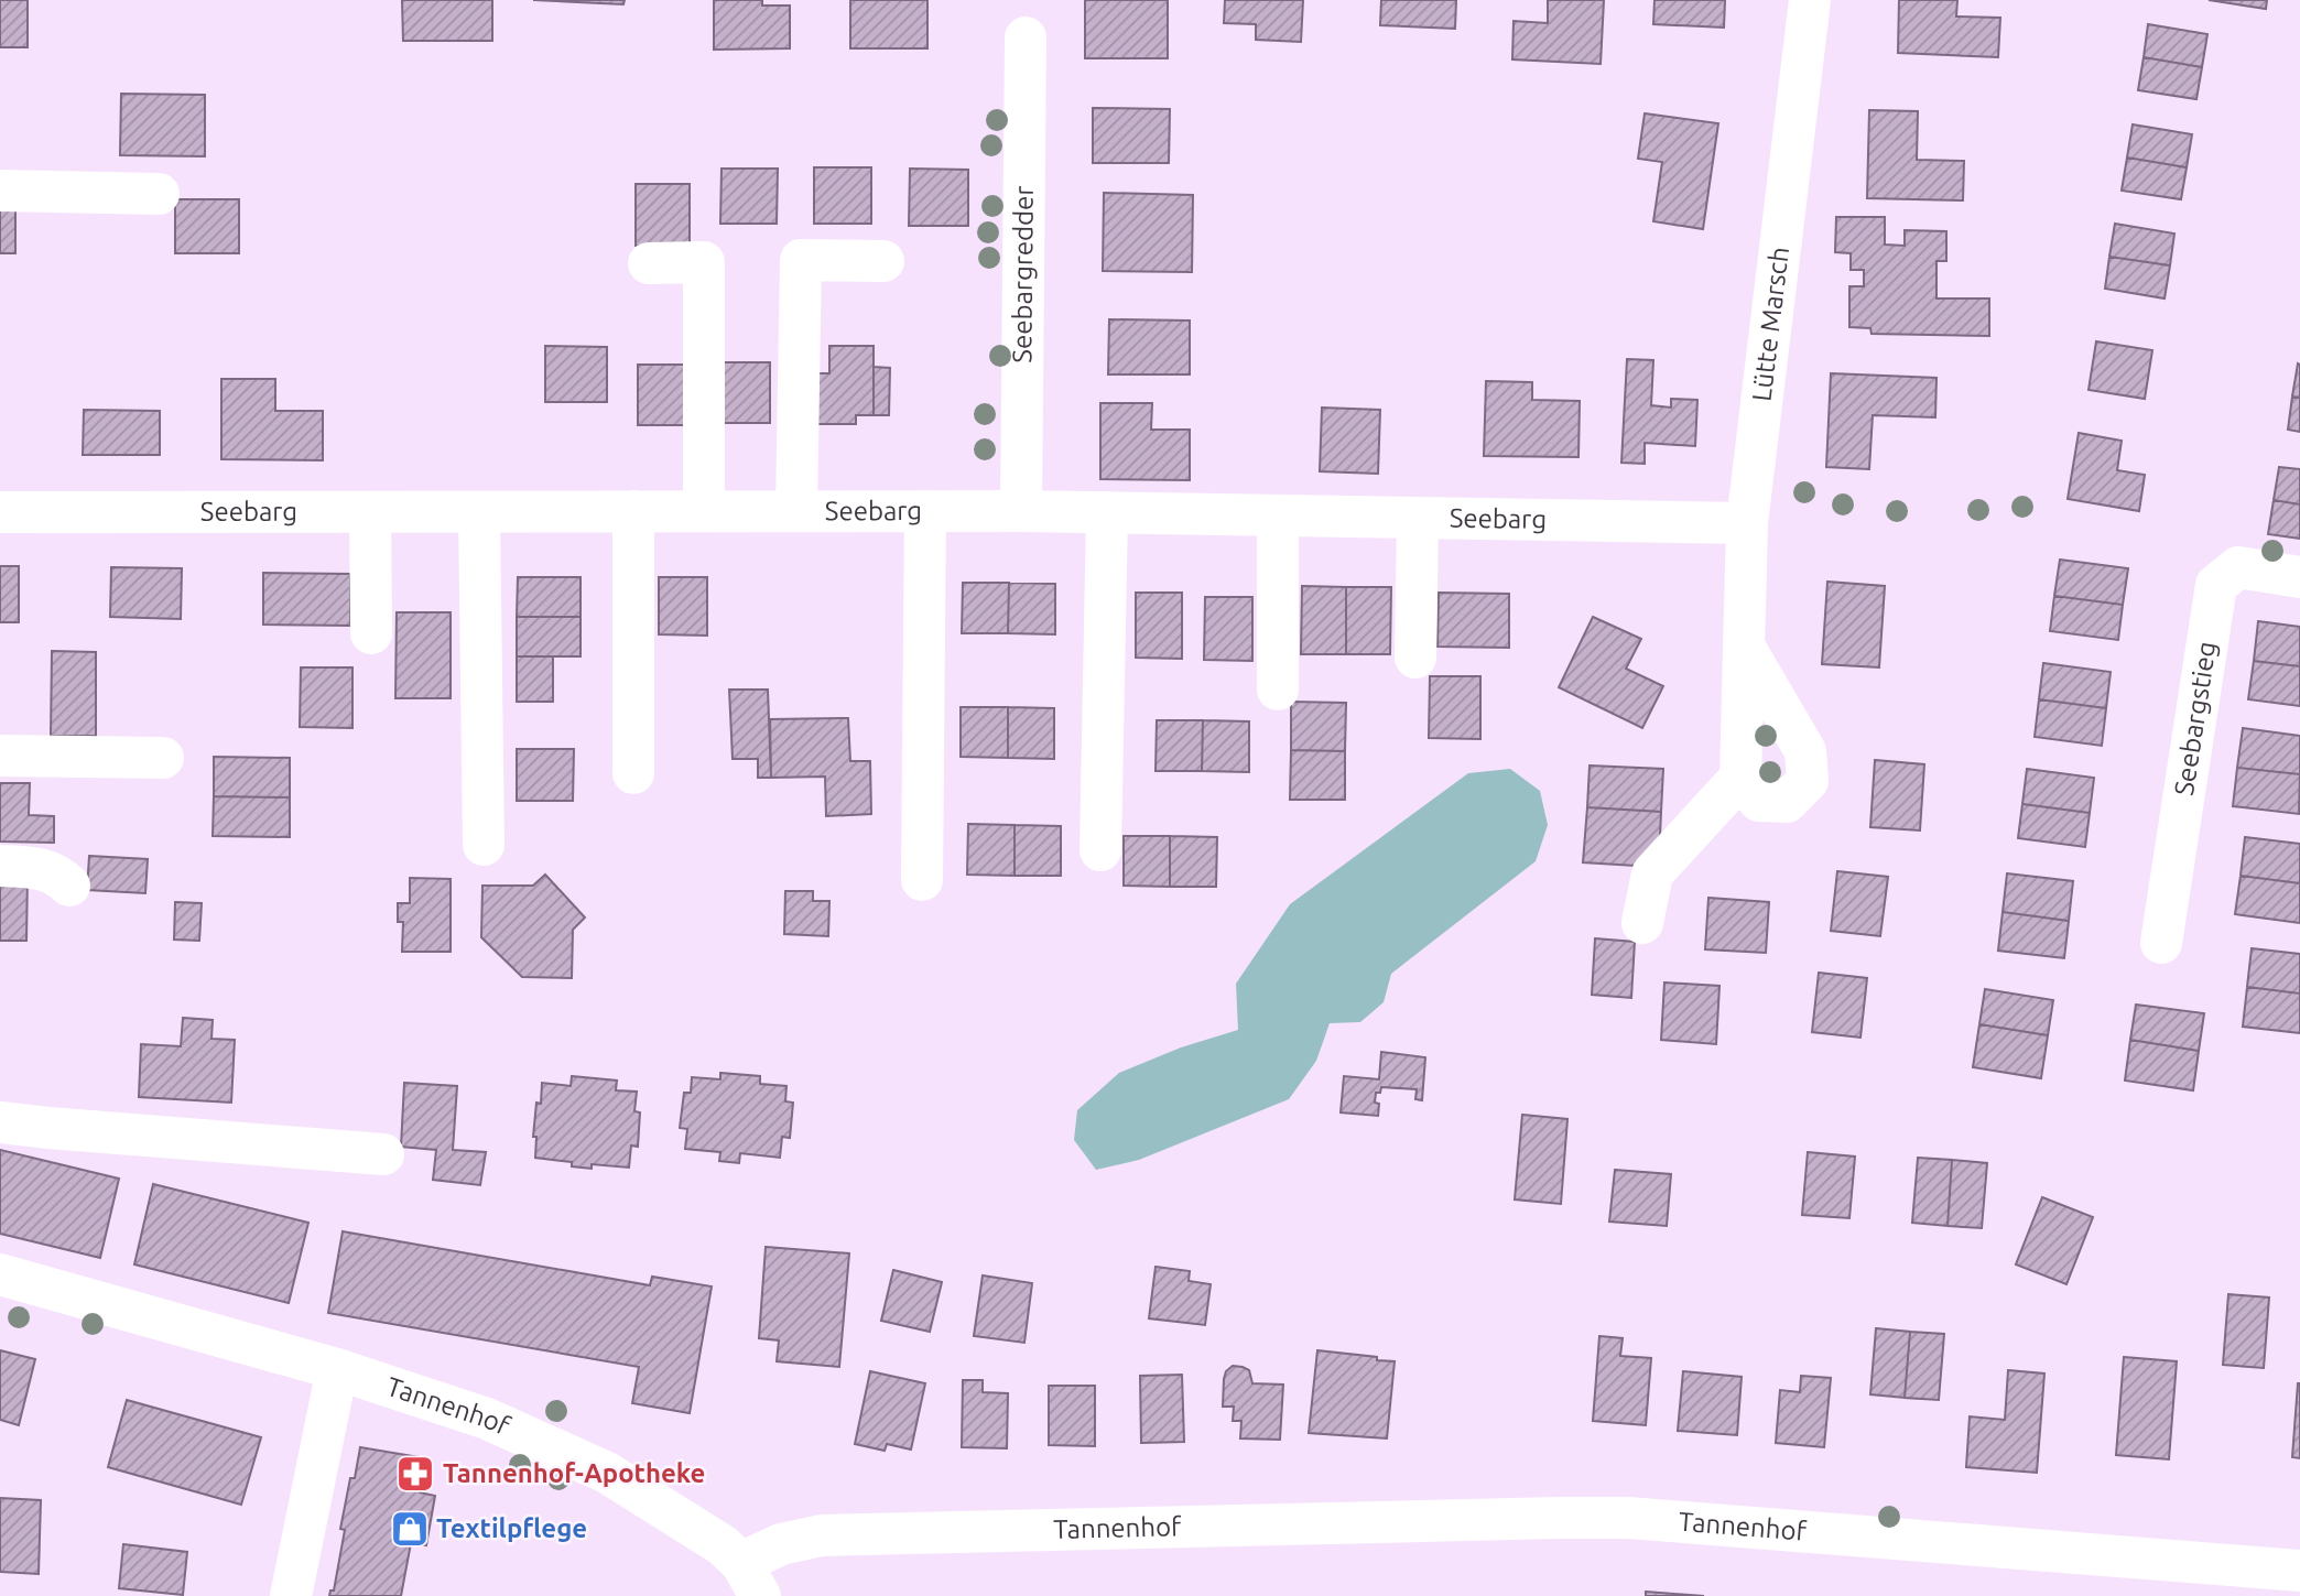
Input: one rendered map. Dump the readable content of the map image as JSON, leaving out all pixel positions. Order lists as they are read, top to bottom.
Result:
{
  "streets": {
    "street": [
      "Seebargredder",
      "Lütte Marsch",
      "Seebarg",
      "Seebargstieg",
      "Tannenhof"
    ]
  },
  "crossings": [
    ["Seebargredder", "Seebarg"],
    ["Lütte Marsch", "Seebarg"]
  ],
  "places": {
    "pharmacy": ["Tannenhof-Apotheke"],
    "shop": ["Textilpflege"]
  }
}
